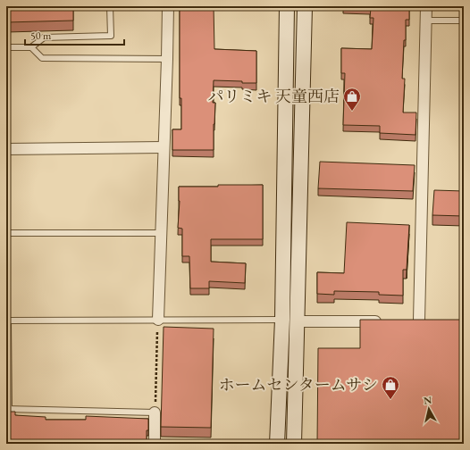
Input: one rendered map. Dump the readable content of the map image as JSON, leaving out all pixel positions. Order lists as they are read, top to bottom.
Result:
{
  "places": {
    "shop": ["パリミキ 天童西店", "ホームセンタームサシ"]
  },
  "scale_bar": "50 m",
  "north": "top"
}
